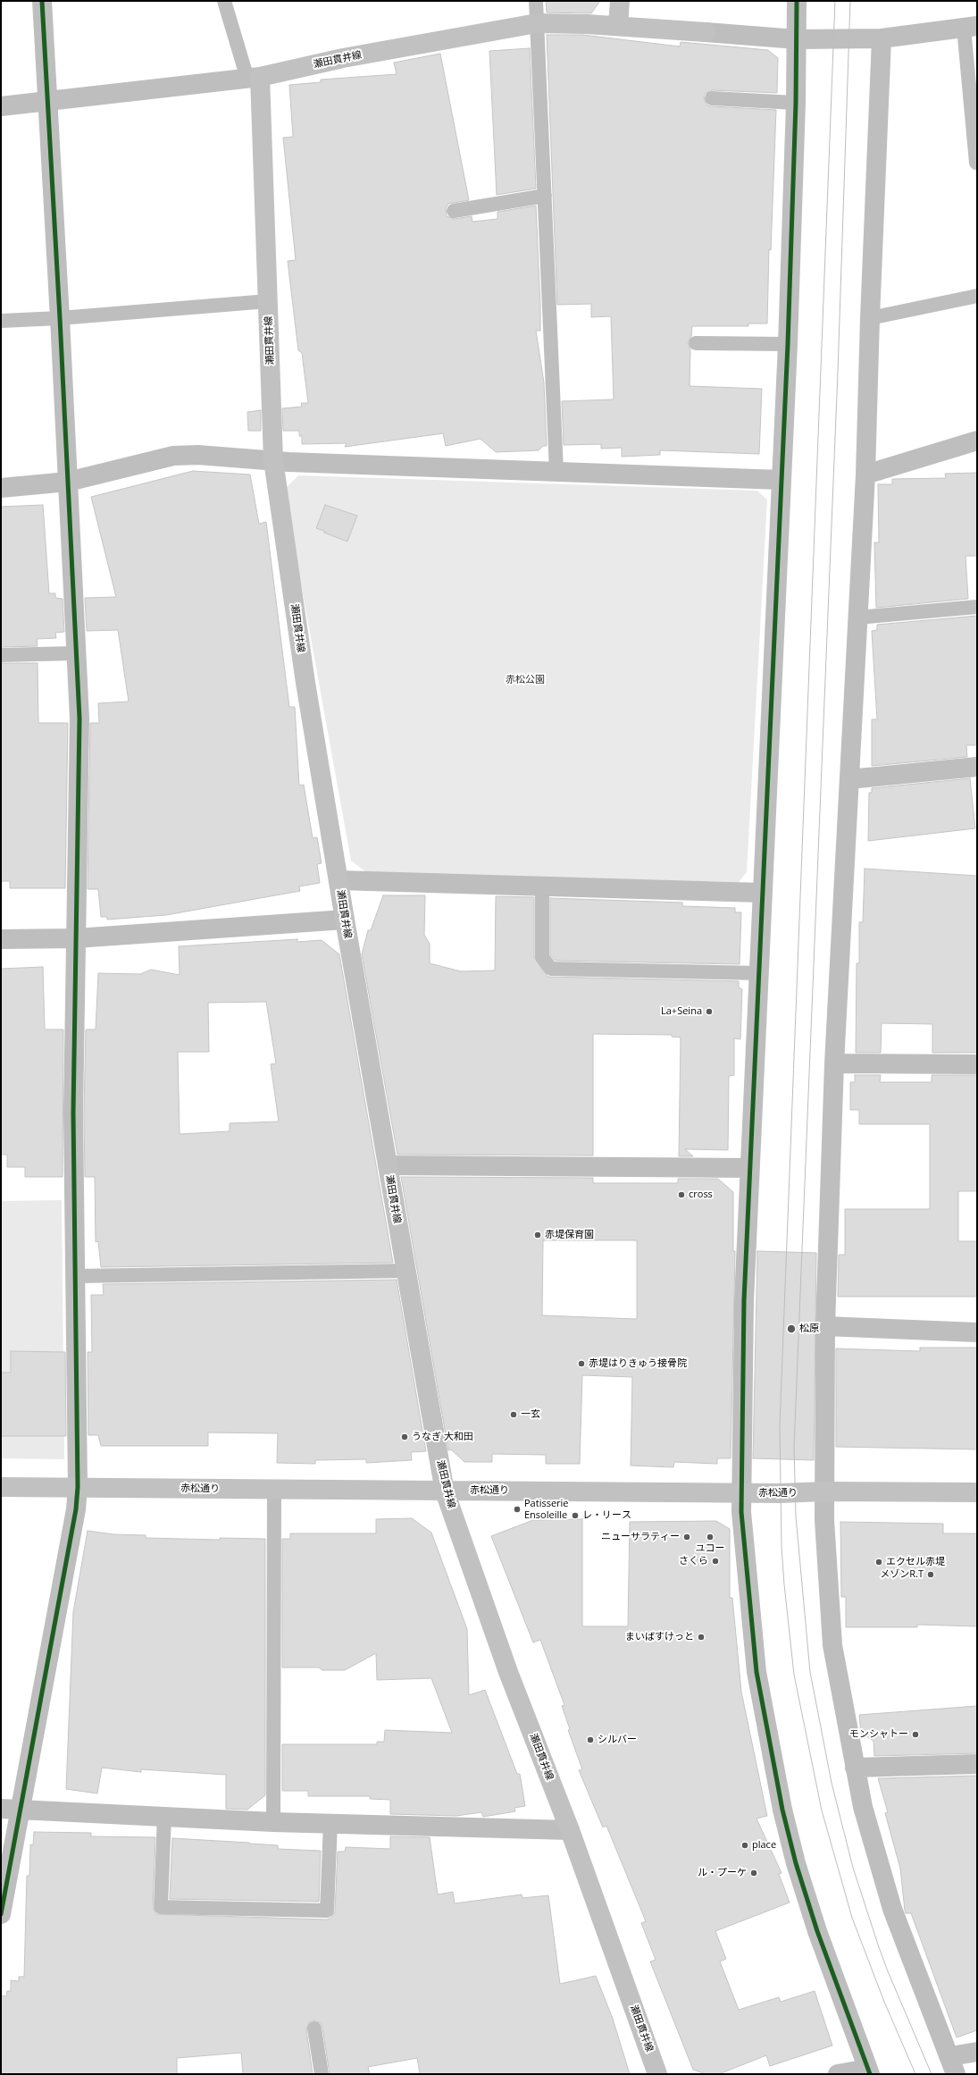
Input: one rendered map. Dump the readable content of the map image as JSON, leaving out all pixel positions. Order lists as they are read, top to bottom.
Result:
{
  "streets": {
    "main road": ["瀬田貫井線", "赤松通り"]
  },
  "crossings": [
    ["瀬田貫井線", "赤松通り"]
  ],
  "parks": ["赤松公園"],
  "places": [
    "La+Seina",
    "cross",
    "赤堤保育園",
    "松原",
    "赤堤はりきゅう接骨院",
    "一玄",
    "うなぎ 大和田",
    "Patisserie Ensoleille",
    "レ・リース",
    "ニューサラティー",
    "ユコー",
    "さくら",
    "エクセル赤堤",
    "メゾンR.T",
    "まいばすけっと",
    "モンシャトー",
    "シルバー",
    "place",
    "ル・プーケ"
  ]
}
